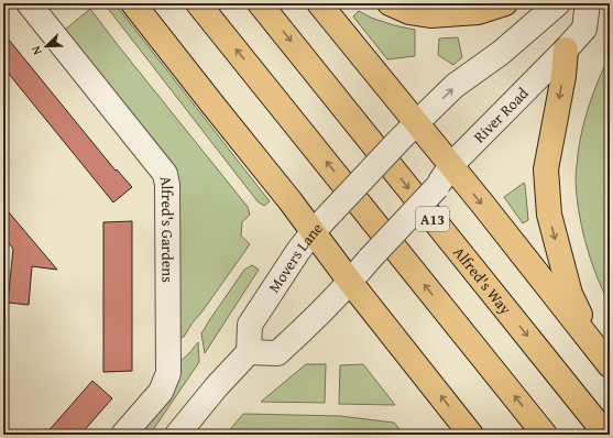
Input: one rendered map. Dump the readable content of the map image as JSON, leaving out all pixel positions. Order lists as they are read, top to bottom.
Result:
{
  "streets": {
    "highway": ["A13", "Alfred's Way"],
    "street": ["River Road", "Alfred's Gardens", "Movers Lane"]
  },
  "north": "bottom left"
}
